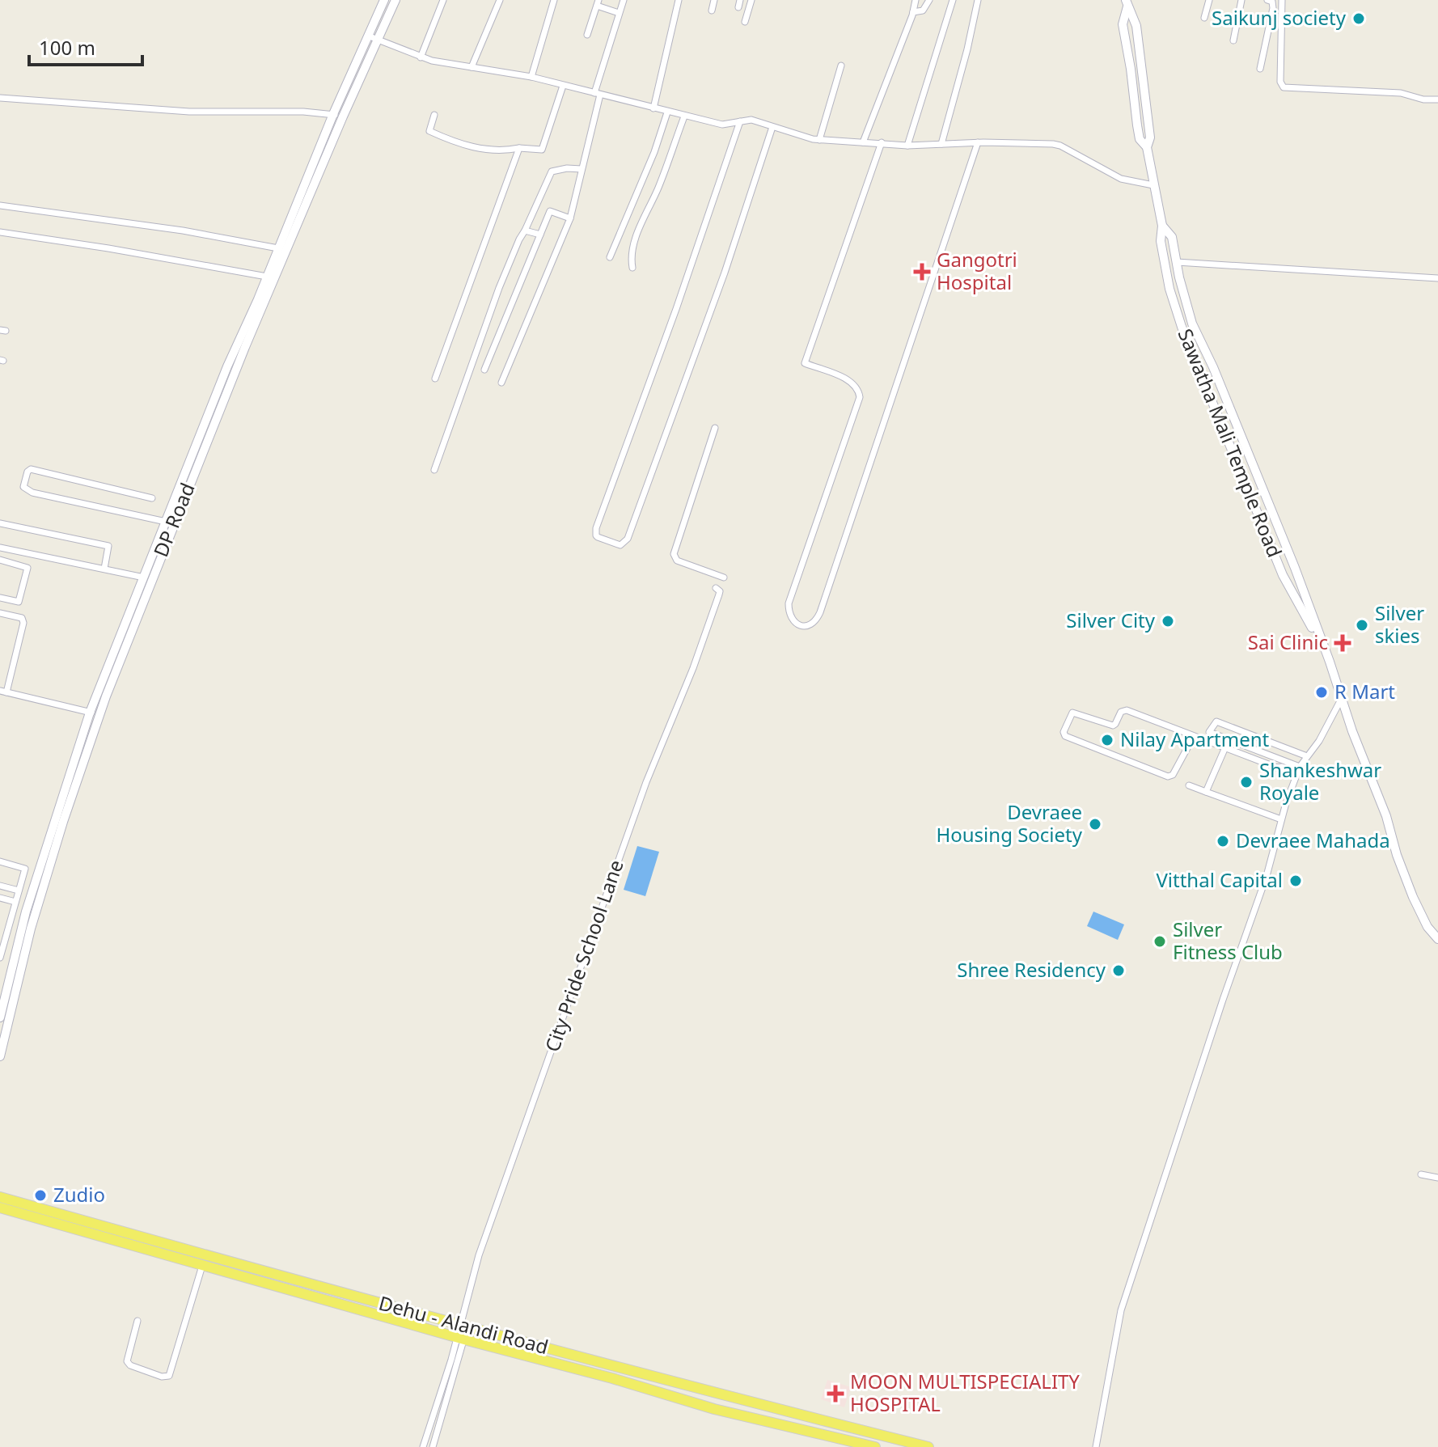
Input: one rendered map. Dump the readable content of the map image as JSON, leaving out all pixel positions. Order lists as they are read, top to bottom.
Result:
{
  "streets": {
    "main road": ["Dehu - Alandi Road"],
    "street": ["Sawatha Mali Temple Road", "DP Road", "City Pride School Lane"]
  },
  "crossings": [
    ["City Pride School Lane", "Dehu - Alandi Road"]
  ],
  "places": {
    "other": [
      "Saikunj society",
      "Silver City",
      "Silver skies",
      "R Mart",
      "Nilay Apartment",
      "Shankeshwar Royale",
      "Devraee Housing Society",
      "Devraee Mahada",
      "Vitthal Capital",
      "Silver Fitness Club",
      "Shree Residency",
      "Zudio"
    ],
    "health": ["Gangotri Hospital", "Sai Clinic", "MOON MULTISPECIALITY HOSPITAL"]
  },
  "scale_bar": "100 m"
}
